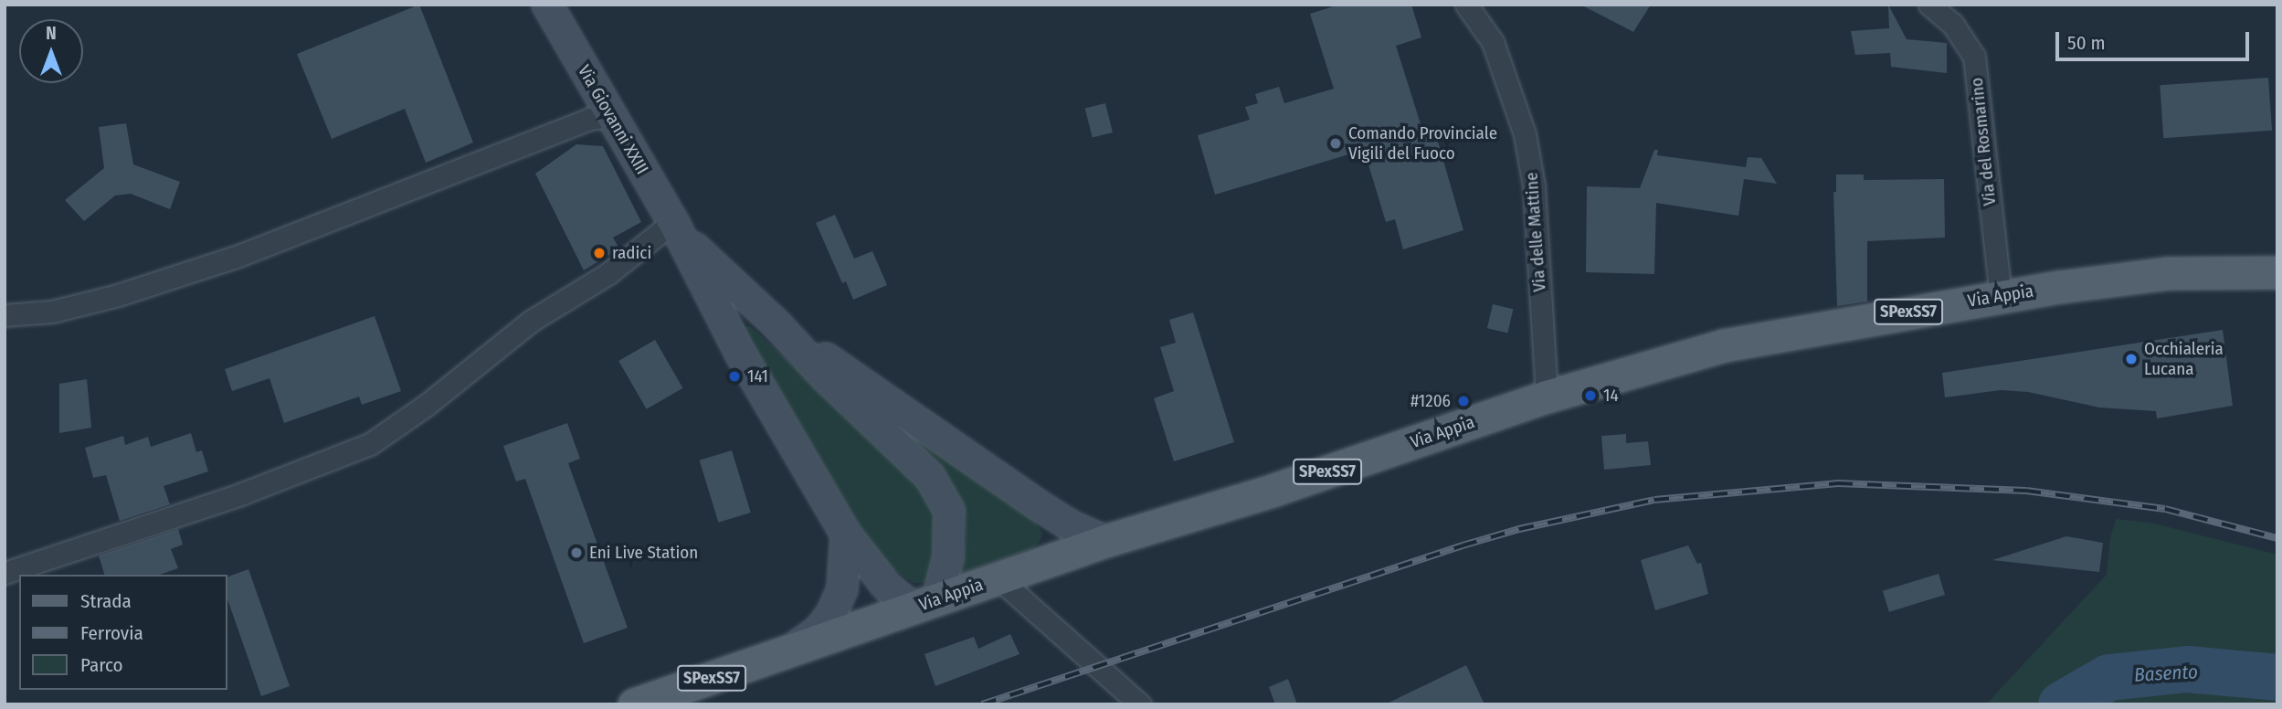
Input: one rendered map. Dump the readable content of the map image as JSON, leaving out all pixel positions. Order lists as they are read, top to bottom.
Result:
{
  "streets": {
    "main road": ["Via Giovanni XXIII", "Via Appia", "SPexSS7"],
    "street": ["Via del Rosmarino", "Via delle Mattine"]
  },
  "crossings": [
    ["Via del Rosmarino", "Via Appia"],
    ["Via delle Mattine", "Via Appia"]
  ],
  "water": ["Basento"],
  "places": [
    "Comando Provinciale Vigili del Fuoco",
    "radici",
    "Occhialeria Lucana",
    "141",
    "14",
    "#1206",
    "Eni Live Station"
  ],
  "legend": ["Strada", "Ferrovia", "Parco"],
  "scale_bar": "50 m",
  "north": "top"
}
